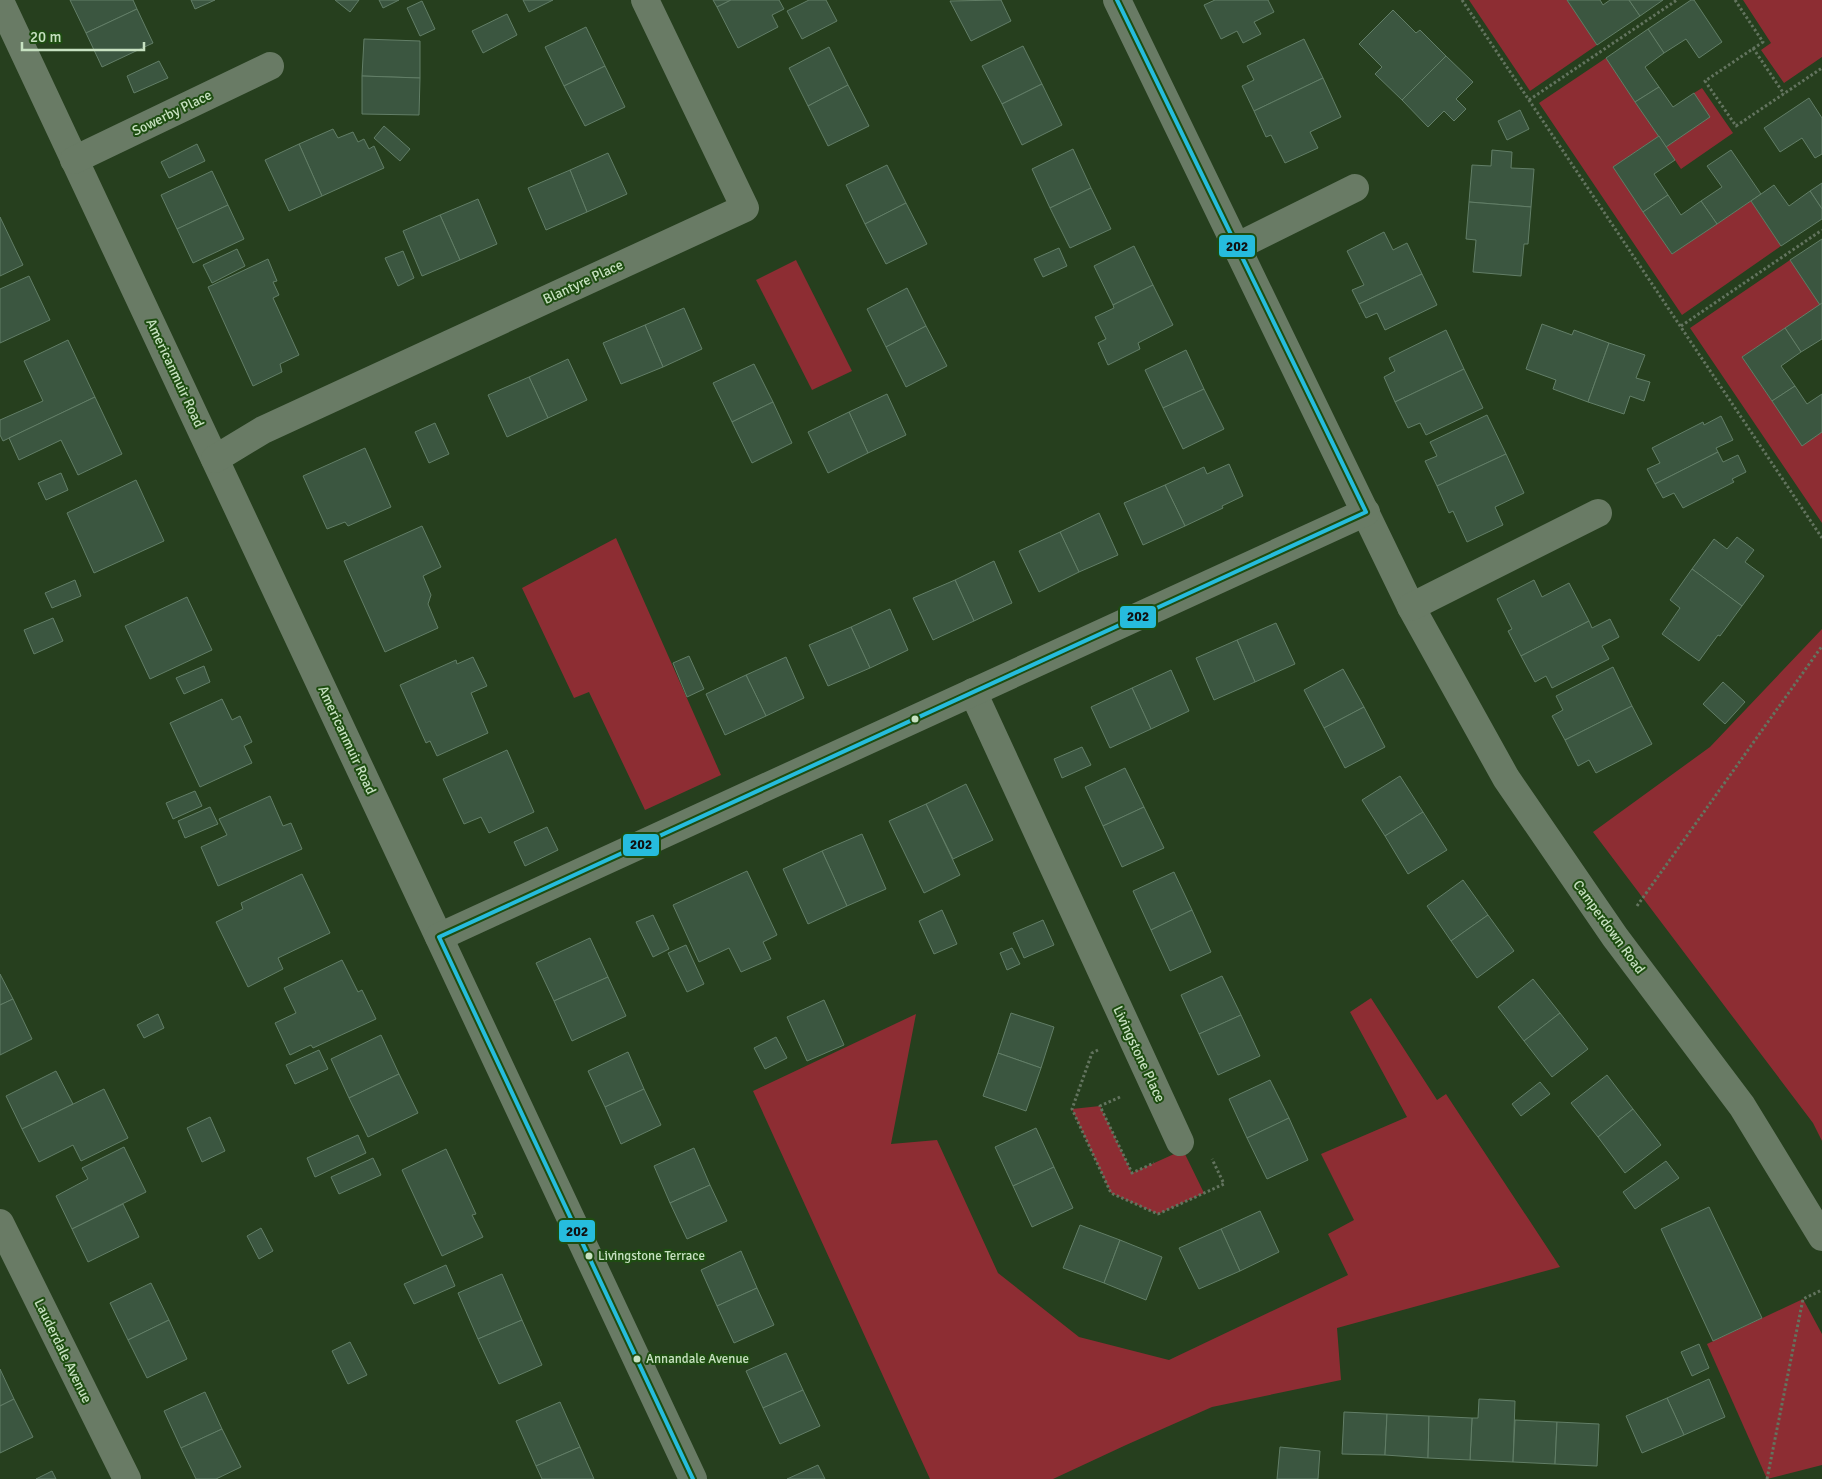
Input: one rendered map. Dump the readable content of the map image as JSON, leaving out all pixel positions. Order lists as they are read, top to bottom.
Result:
{
  "streets": {
    "street": [
      "Sowerby Place",
      "Blantyre Place",
      "Americanmuir Road",
      "Camperdown Road",
      "Livingstone Place",
      "Lauderdale Avenue"
    ]
  },
  "crossings": [
    ["Sowerby Place", "Americanmuir Road"],
    ["Blantyre Place", "Americanmuir Road"]
  ],
  "places": ["Livingstone Terrace", "Annandale Avenue"],
  "lines": ["transit line 202"],
  "scale_bar": "20 m"
}
